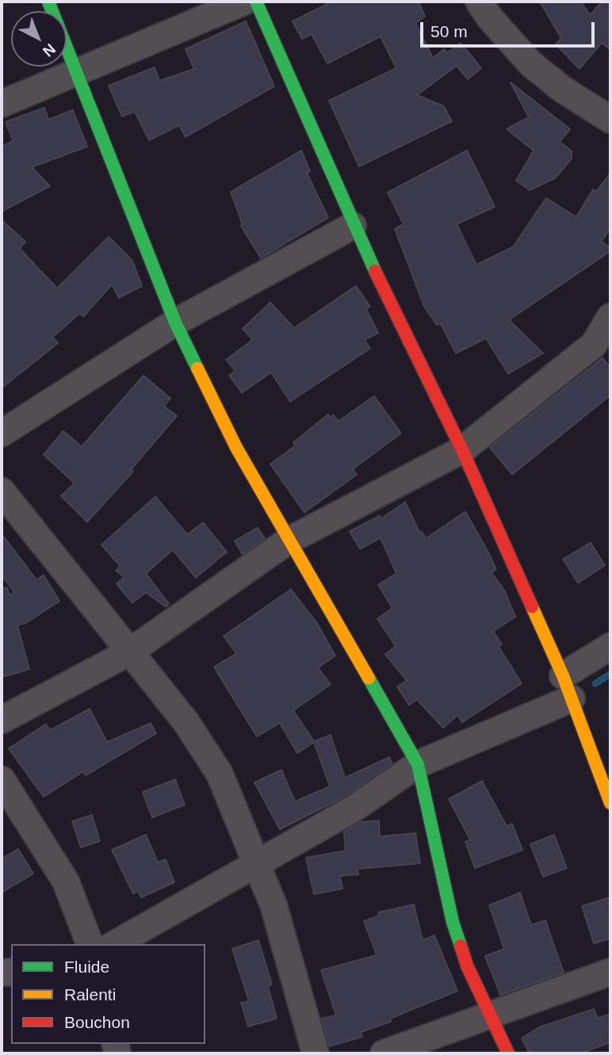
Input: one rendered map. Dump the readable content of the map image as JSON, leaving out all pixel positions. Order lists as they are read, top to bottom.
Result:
{
  "legend": ["Fluide", "Ralenti", "Bouchon"],
  "scale_bar": "50 m",
  "north": "bottom right"
}
